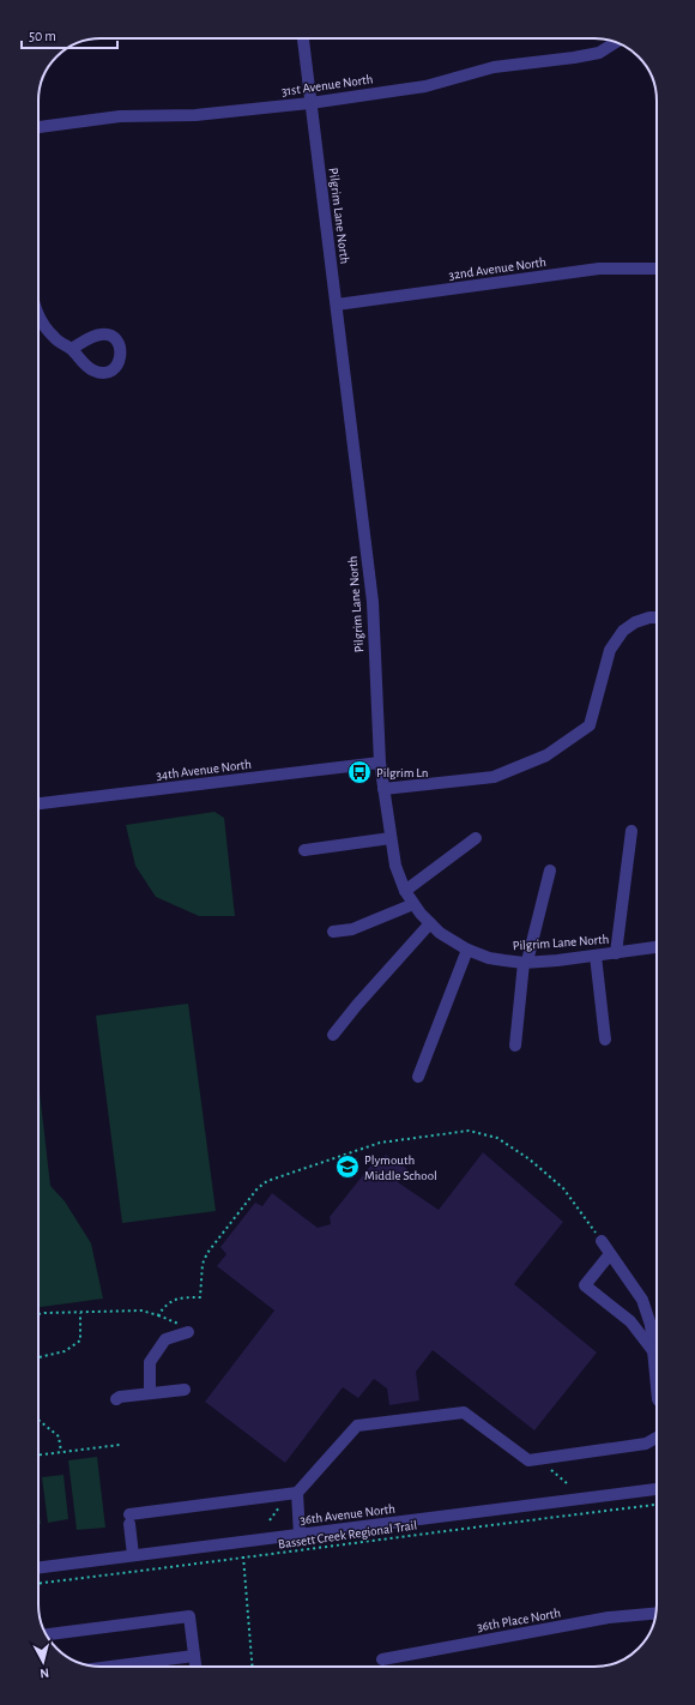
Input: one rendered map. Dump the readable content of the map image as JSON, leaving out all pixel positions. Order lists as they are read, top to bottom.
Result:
{
  "streets": {
    "street": [
      "31st Avenue North",
      "Pilgrim Lane North",
      "32nd Avenue North",
      "34th Avenue North",
      "36th Avenue North",
      "36th Place North"
    ],
    "path": ["Bassett Creek Regional Trail"]
  },
  "crossings": [
    ["31st Avenue North", "Pilgrim Lane North"],
    ["Pilgrim Lane North", "32nd Avenue North"],
    ["Pilgrim Lane North", "34th Avenue North"]
  ],
  "places": {
    "bus stop": ["Pilgrim Ln"],
    "school or university": ["Plymouth Middle School"]
  },
  "scale_bar": "50 m",
  "north": "bottom"
}
